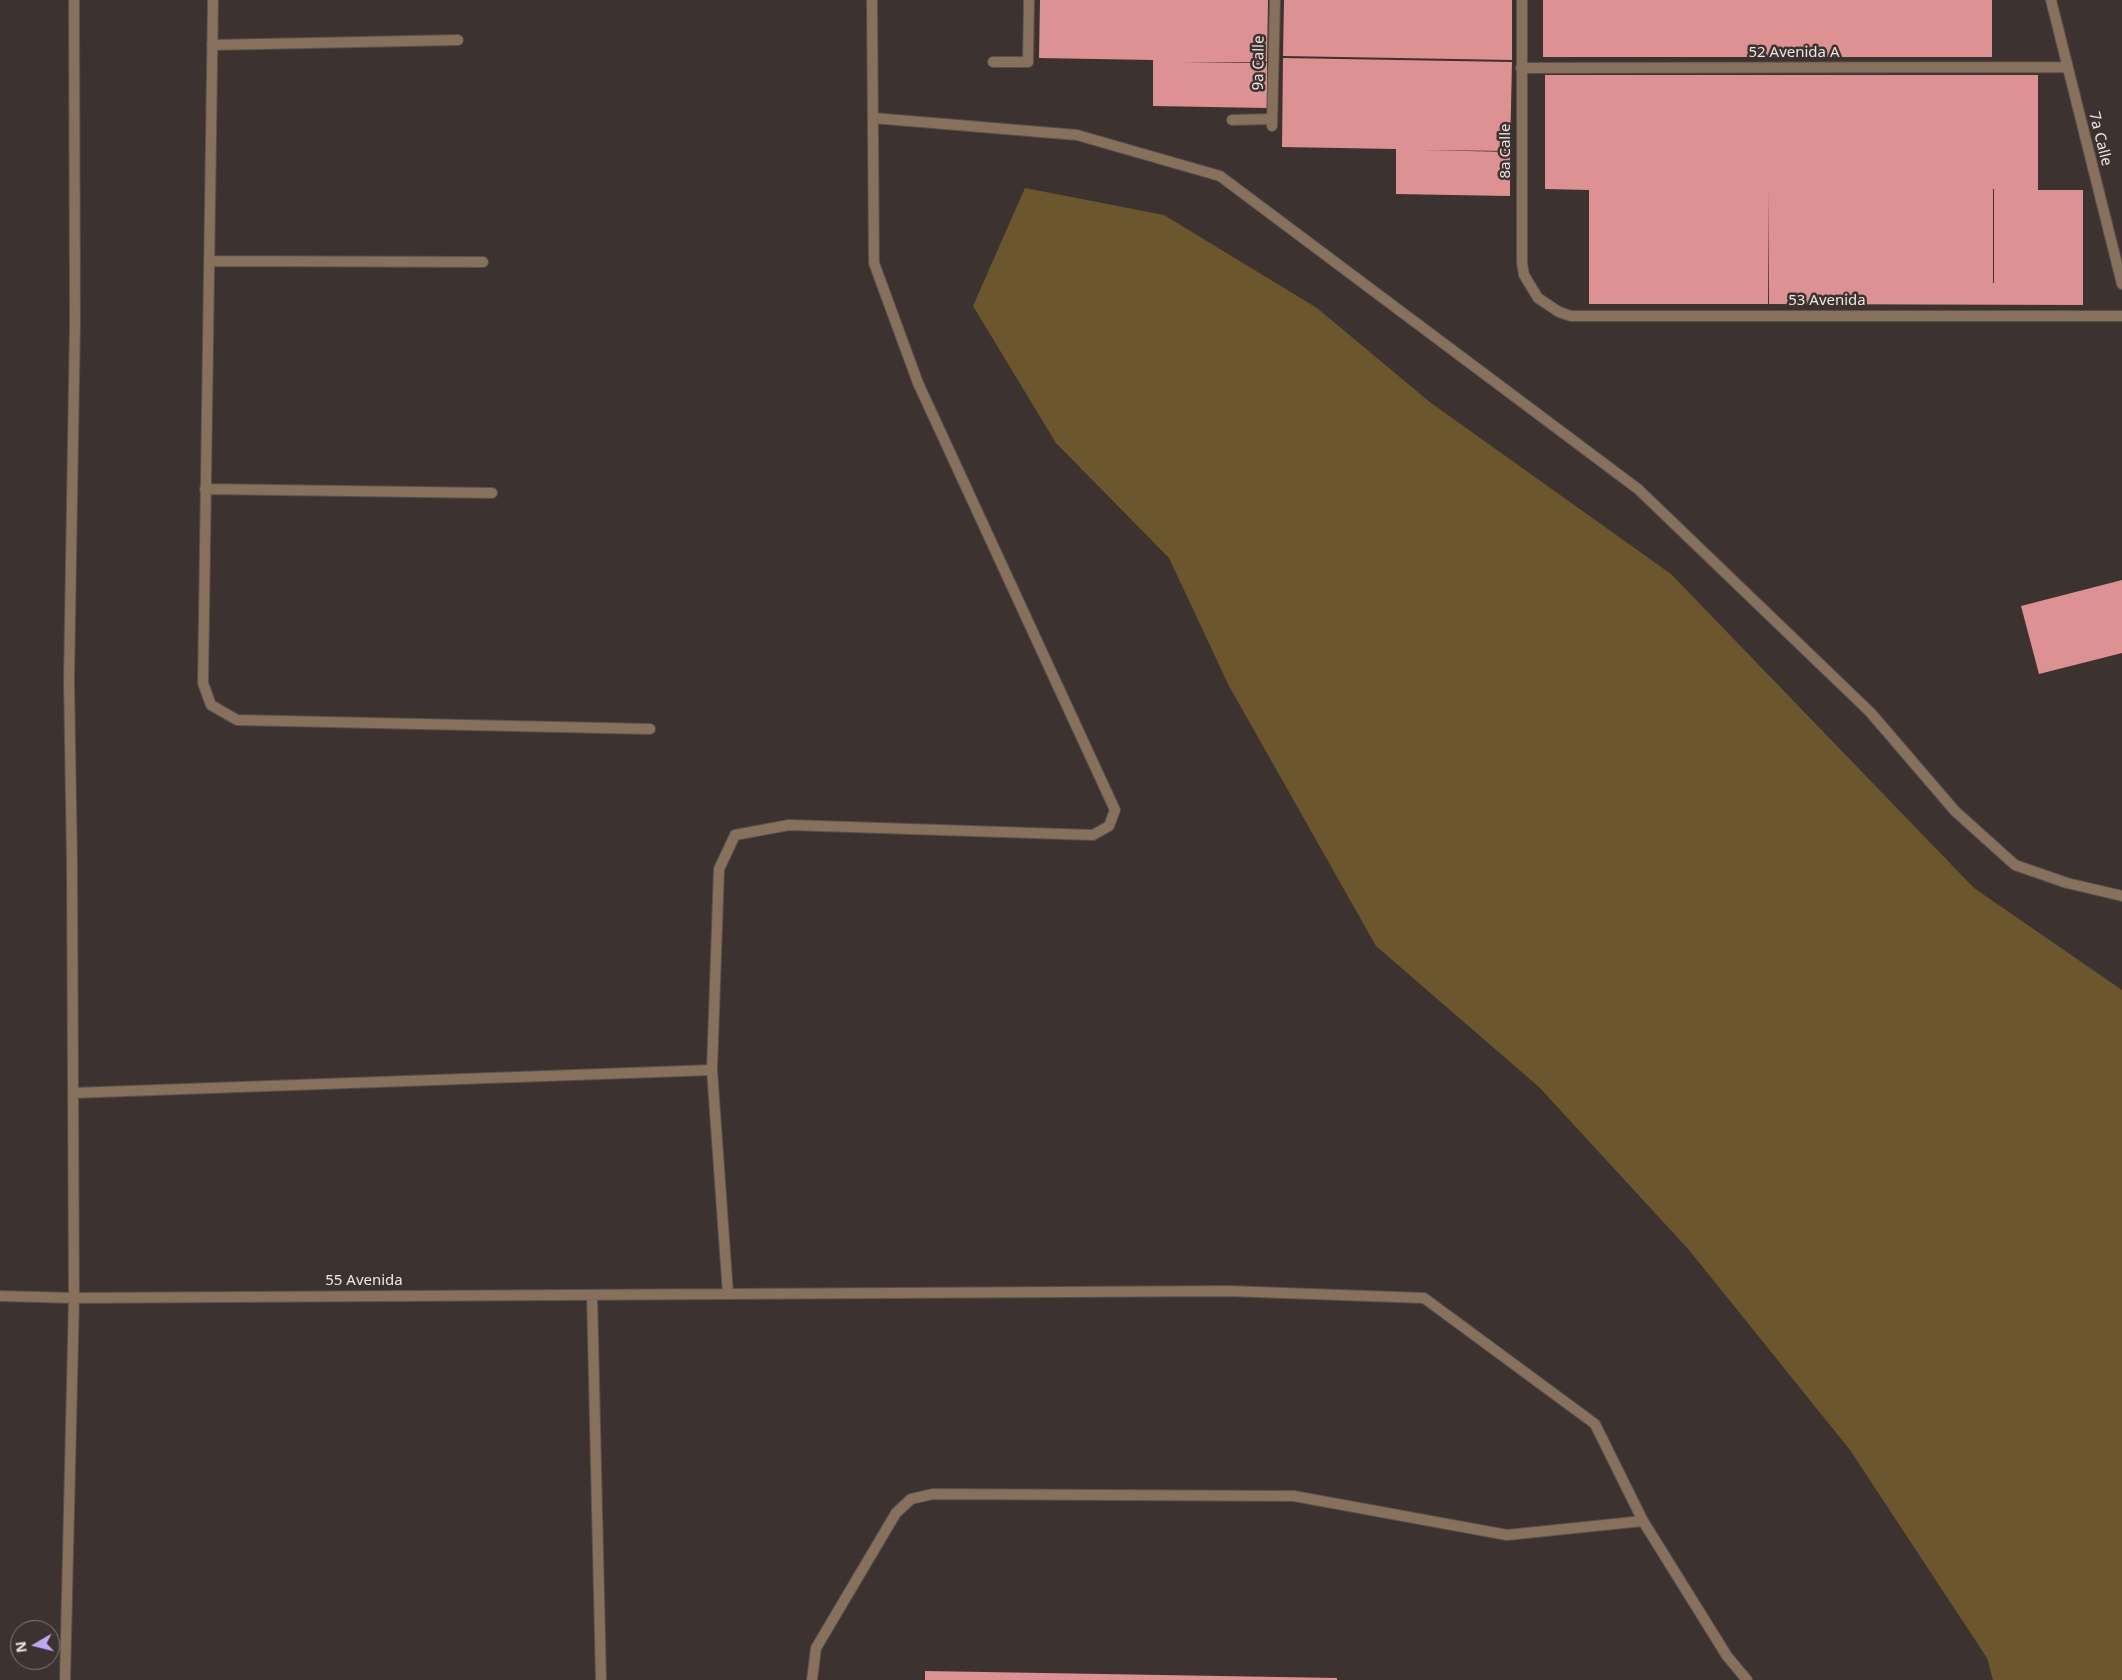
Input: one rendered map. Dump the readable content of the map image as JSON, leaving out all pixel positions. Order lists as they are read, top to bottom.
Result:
{
  "streets": {
    "street": [
      "52 Avenida A",
      "9a Calle",
      "7a Calle",
      "8a Calle",
      "53 Avenida",
      "55 Avenida"
    ]
  },
  "crossings": [
    ["52 Avenida A", "7a Calle"],
    ["52 Avenida A", "8a Calle"],
    ["8a Calle", "53 Avenida"]
  ],
  "north": "left"
}
